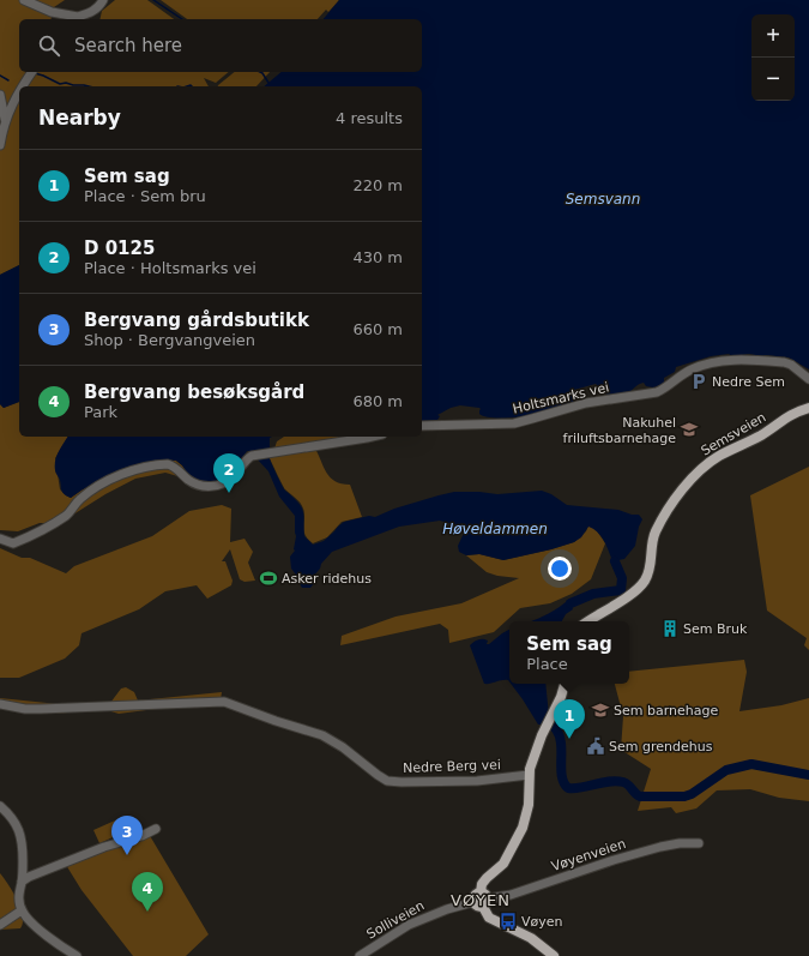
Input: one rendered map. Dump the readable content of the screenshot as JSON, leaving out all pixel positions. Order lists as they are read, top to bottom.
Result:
{
  "streets": {
    "main road": ["Semsveien"],
    "street": [
      "Holtsmarks vei",
      "Nedre Berg vei",
      "Vøyenveien",
      "Solliveien"
    ]
  },
  "districts": ["VØYEN"],
  "water": ["Semsvann", "Høveldammen"],
  "places": {
    "parking": ["Nedre Sem"],
    "school or university": ["Nakuhel friluftsbarnehage", "Sem barnehage"],
    "sports": ["Asker ridehus"],
    "building": ["Sem Bruk"],
    "public building": ["Sem grendehus"],
    "bus stop": ["Vøyen"]
  },
  "page": {
    "map_buttons": ["+", "−"],
    "search": "Search here",
    "heading": ["Nearby", "4 results"],
    "list": [
      {
        "mark": "1",
        "name": "Sem sag",
        "note": "Place · Sem bru",
        "value": "220 m"
      },
      {
        "mark": "2",
        "name": "D 0125",
        "note": "Place · Holtsmarks vei",
        "value": "430 m"
      },
      {
        "mark": "3",
        "name": "Bergvang gårdsbutikk",
        "note": "Shop · Bergvangveien",
        "value": "660 m"
      },
      {
        "mark": "4",
        "name": "Bergvang besøksgård",
        "note": "Park",
        "value": "680 m"
      }
    ],
    "pins": [
      "2",
      "1",
      "3",
      "4"
    ],
    "popup": ["Sem sag", "Place"]
  }
}
